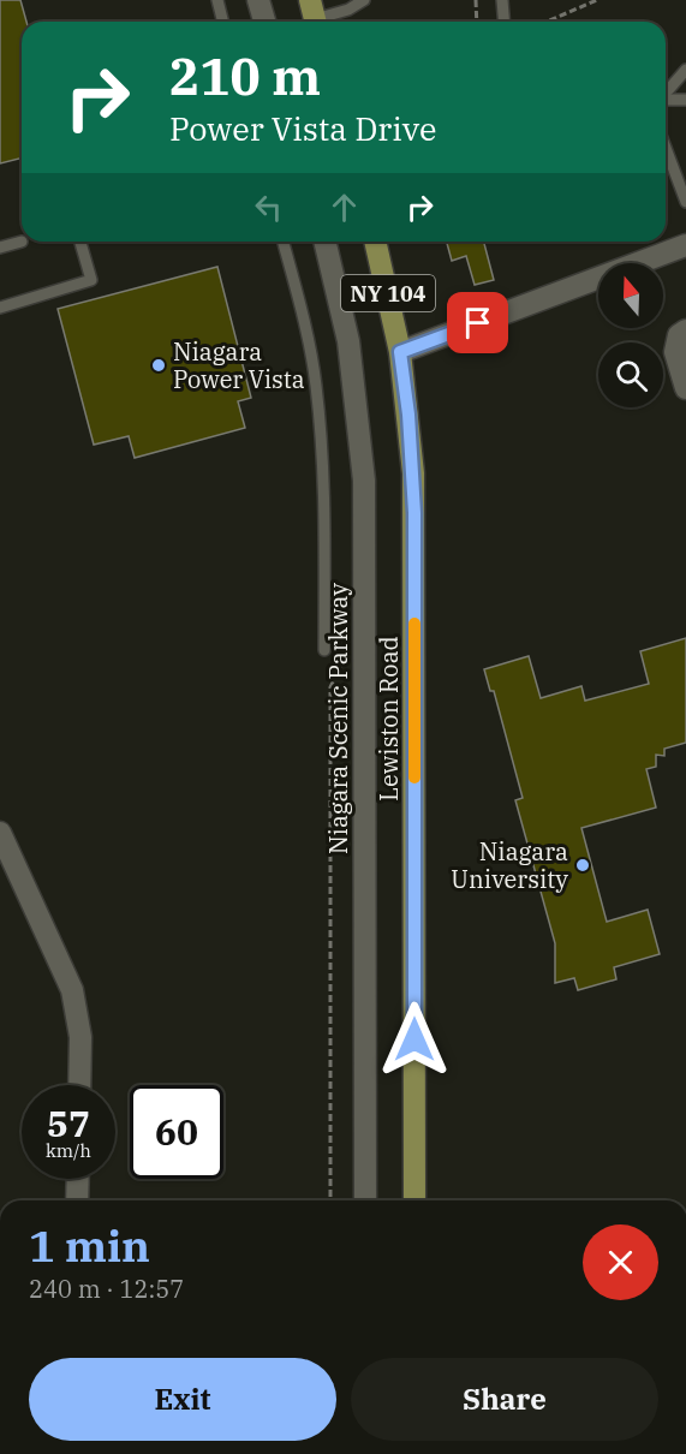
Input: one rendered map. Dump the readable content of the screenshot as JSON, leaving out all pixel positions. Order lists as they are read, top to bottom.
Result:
{
  "streets": {
    "main road": ["NY 104", "Niagara Scenic Parkway", "Lewiston Road"]
  },
  "places": ["Niagara Power Vista", "Niagara University"],
  "north": "top",
  "page": {
    "turn": ["210 m", "Power Vista Drive"],
    "speed": "57 km/h",
    "limit": "60",
    "heading": ["1 min", "240 m · 12:57"],
    "buttons": ["Exit", "Share"]
  }
}
